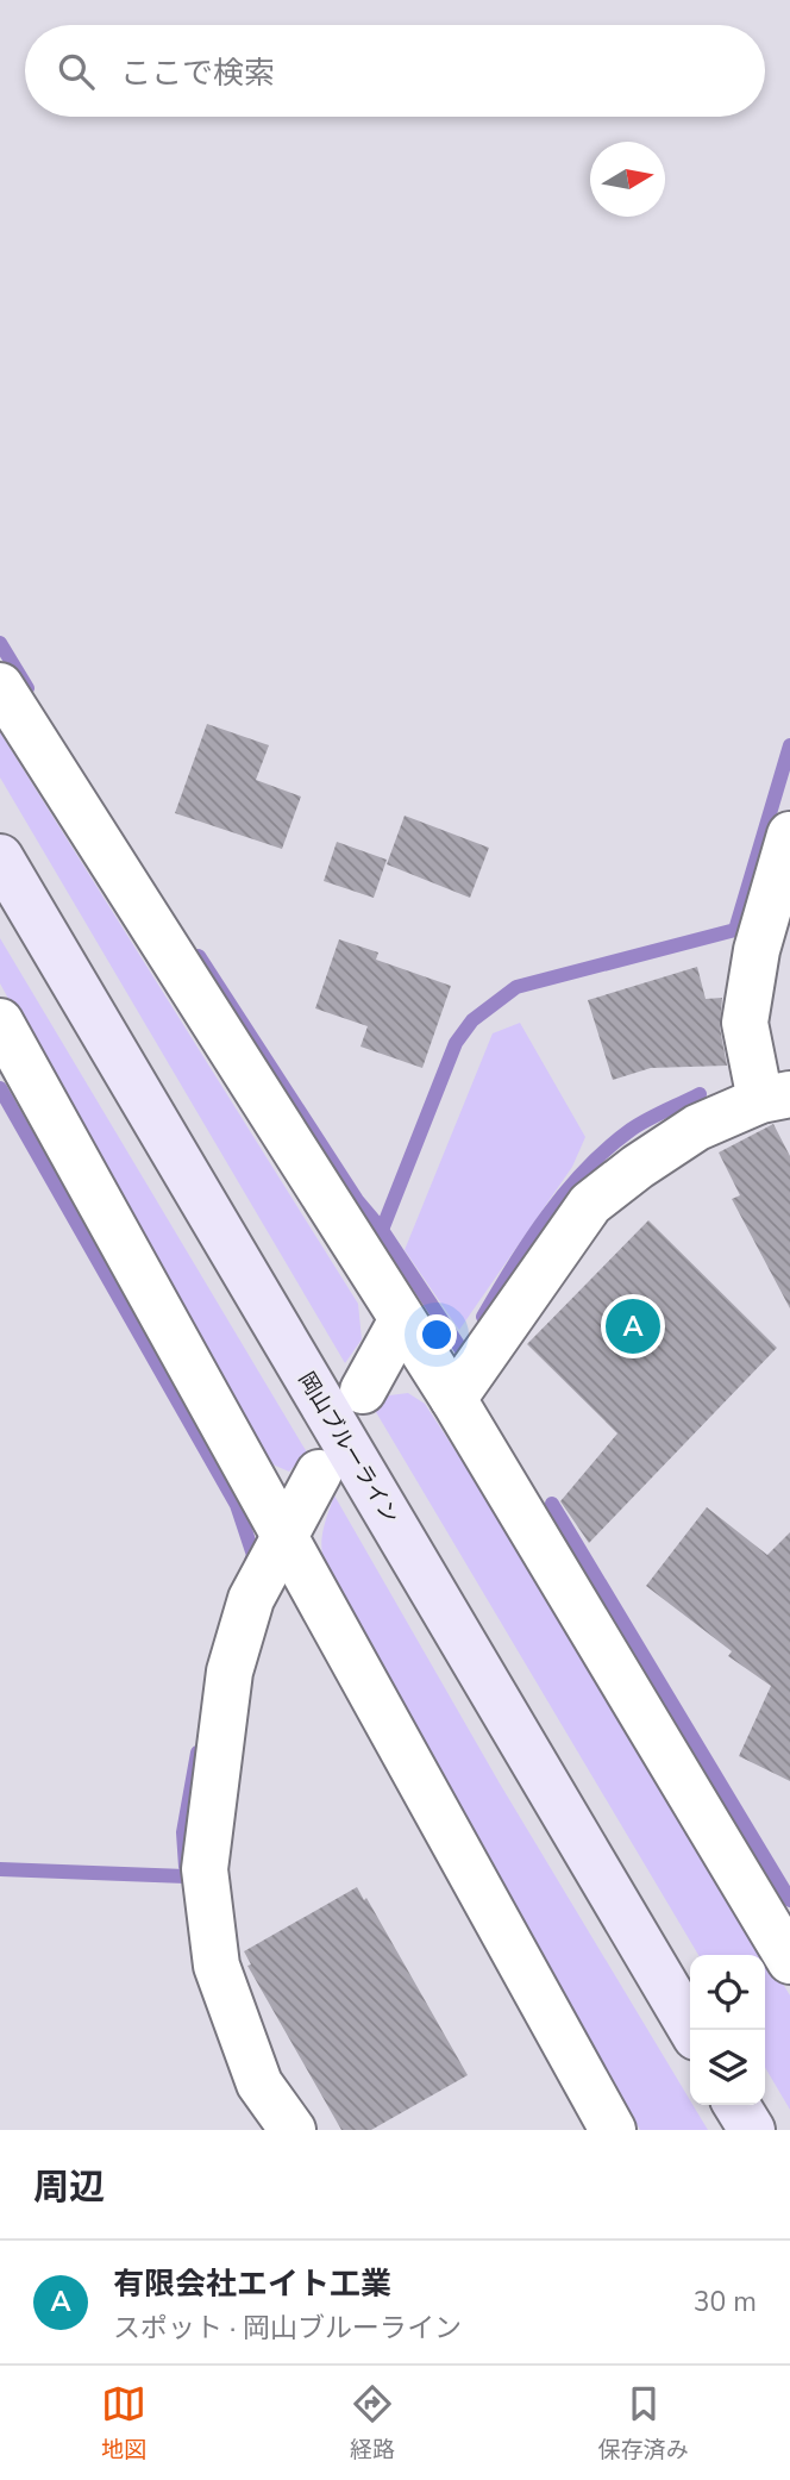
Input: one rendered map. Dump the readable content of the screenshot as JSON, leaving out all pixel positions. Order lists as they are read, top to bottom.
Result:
{
  "streets": {
    "main road": ["岡山ブルーライン"]
  },
  "north": "right",
  "page": {
    "search": "ここで検索",
    "pins": "A",
    "heading": "周辺",
    "list": [
      {
        "mark": "A",
        "name": "有限会社エイト工業",
        "note": "スポット · 岡山ブルーライン",
        "value": "30 m"
      }
    ],
    "nav": ["地図", "経路", "保存済み"]
  }
}
